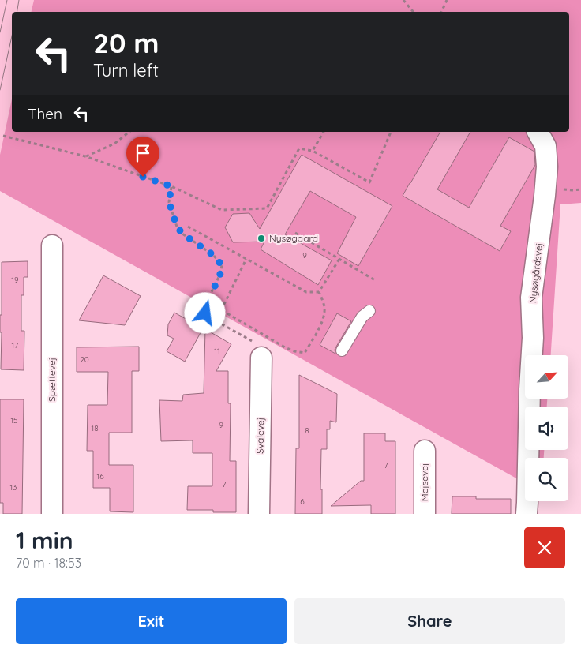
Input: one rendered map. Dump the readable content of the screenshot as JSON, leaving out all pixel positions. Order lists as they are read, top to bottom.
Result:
{
  "streets": {
    "street": [
      "Nysøgårdsvej",
      "Spættevej",
      "Svalevej",
      "Mejsevej"
    ]
  },
  "places": ["Nysøgaard"],
  "house_numbers": [
    "9",
    "19",
    "17",
    "11",
    "20",
    "15",
    "9",
    "18",
    "8",
    "7",
    "16",
    "7",
    "13",
    "6"
  ],
  "north": "top right",
  "page": {
    "turn": ["20 m", "Turn left"],
    "then": "Then",
    "heading": ["1 min", "70 m · 18:53"],
    "buttons": ["Exit", "Share"]
  }
}
